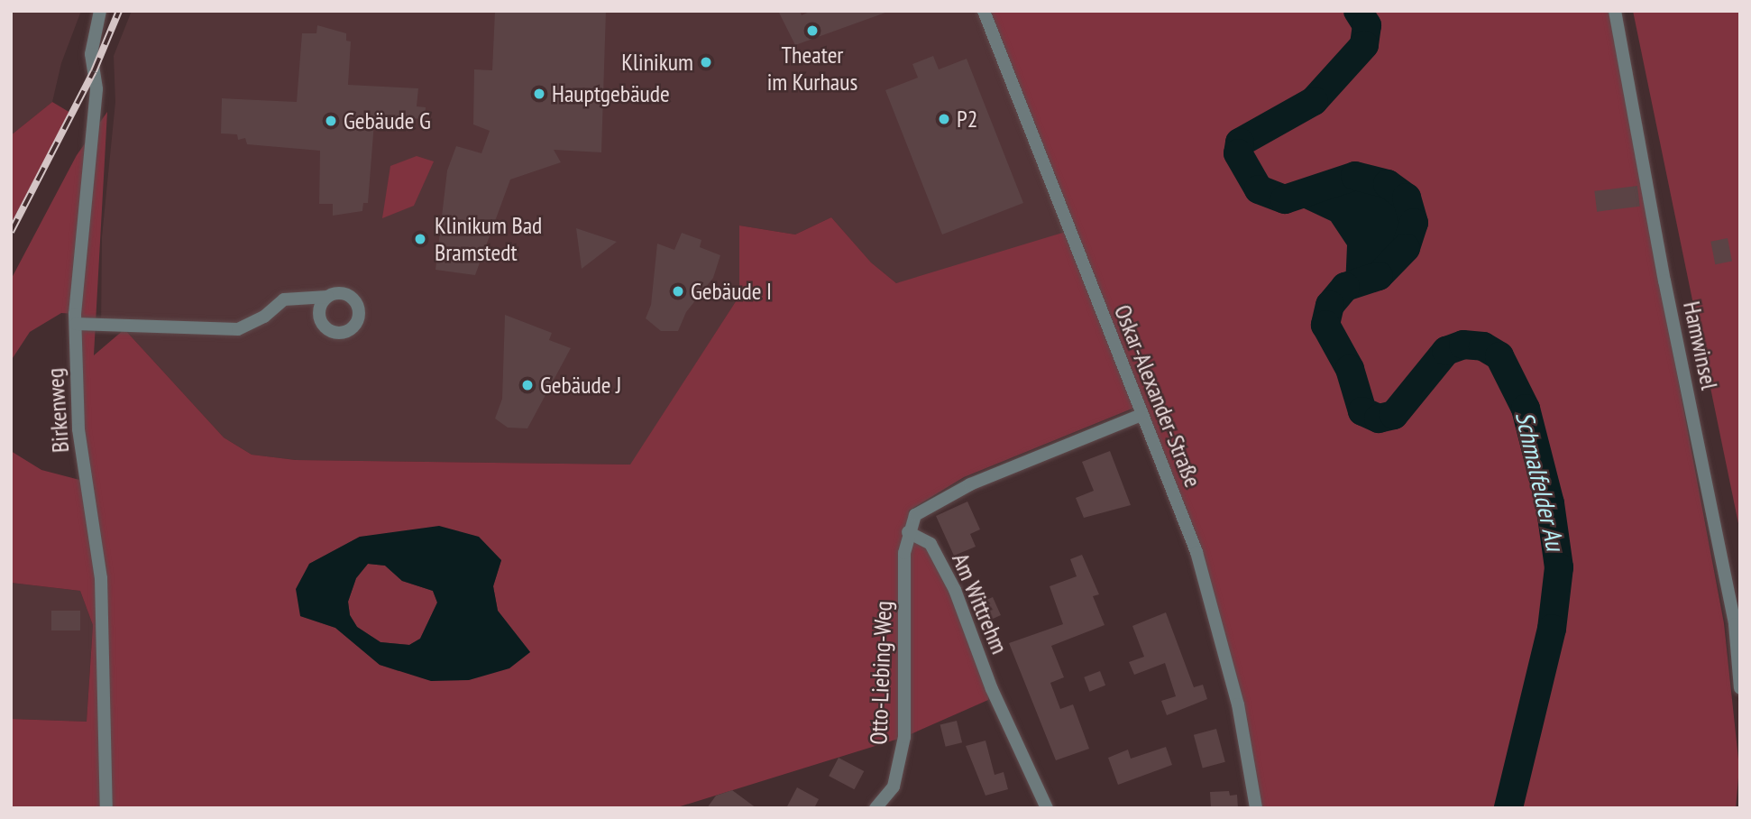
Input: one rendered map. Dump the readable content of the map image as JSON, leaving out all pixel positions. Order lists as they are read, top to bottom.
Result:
{
  "streets": {
    "street": [
      "Hamwinsel",
      "Oskar-Alexander-Straße",
      "Birkenweg",
      "Am Wittrehm",
      "Otto-Liebing-Weg"
    ]
  },
  "crossings": [
    ["Am Wittrehm", "Otto-Liebing-Weg"]
  ],
  "water": ["Schmalfelder Au"],
  "places": [
    "Theater im Kurhaus",
    "Klinikum",
    "Hauptgebäude",
    "P2",
    "Gebäude G",
    "Klinikum Bad Bramstedt",
    "Gebäude I",
    "Gebäude J"
  ]
}
